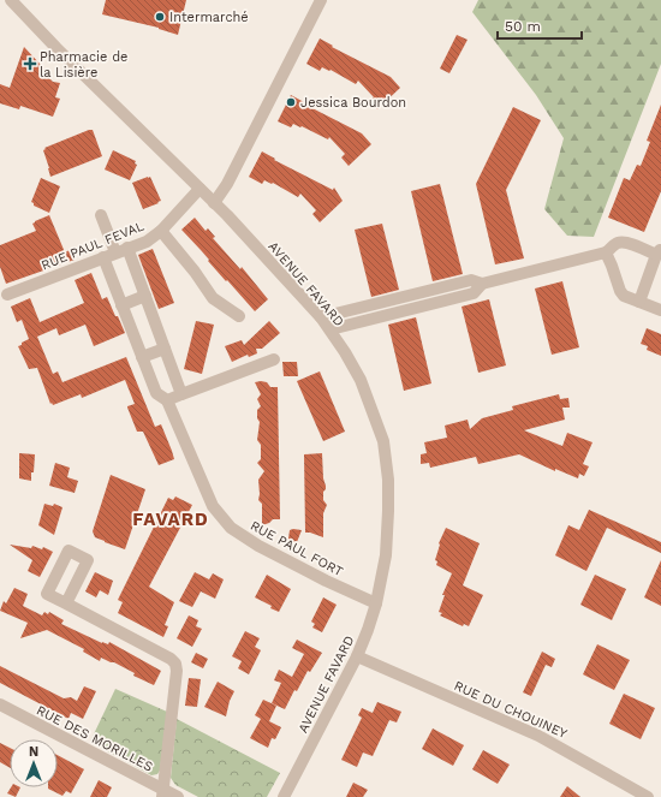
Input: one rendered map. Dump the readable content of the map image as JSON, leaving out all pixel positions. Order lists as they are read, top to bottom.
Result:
{
  "streets": {
    "street": [
      "RUE PAUL FEVAL",
      "AVENUE FAVARD",
      "RUE PAUL FORT",
      "RUE DU CHOUINEY",
      "RUE DES MORILLES"
    ]
  },
  "crossings": [
    ["RUE PAUL FEVAL", "AVENUE FAVARD"],
    ["RUE PAUL FEVAL", "RUE PAUL FORT"],
    ["AVENUE FAVARD", "RUE PAUL FORT"],
    ["AVENUE FAVARD", "RUE DU CHOUINEY"]
  ],
  "districts": ["FAVARD"],
  "places": {
    "other": ["Intermarché", "Jessica Bourdon"],
    "health": ["Pharmacie de la Lisière"]
  },
  "scale_bar": "50 m",
  "north": "top"
}
